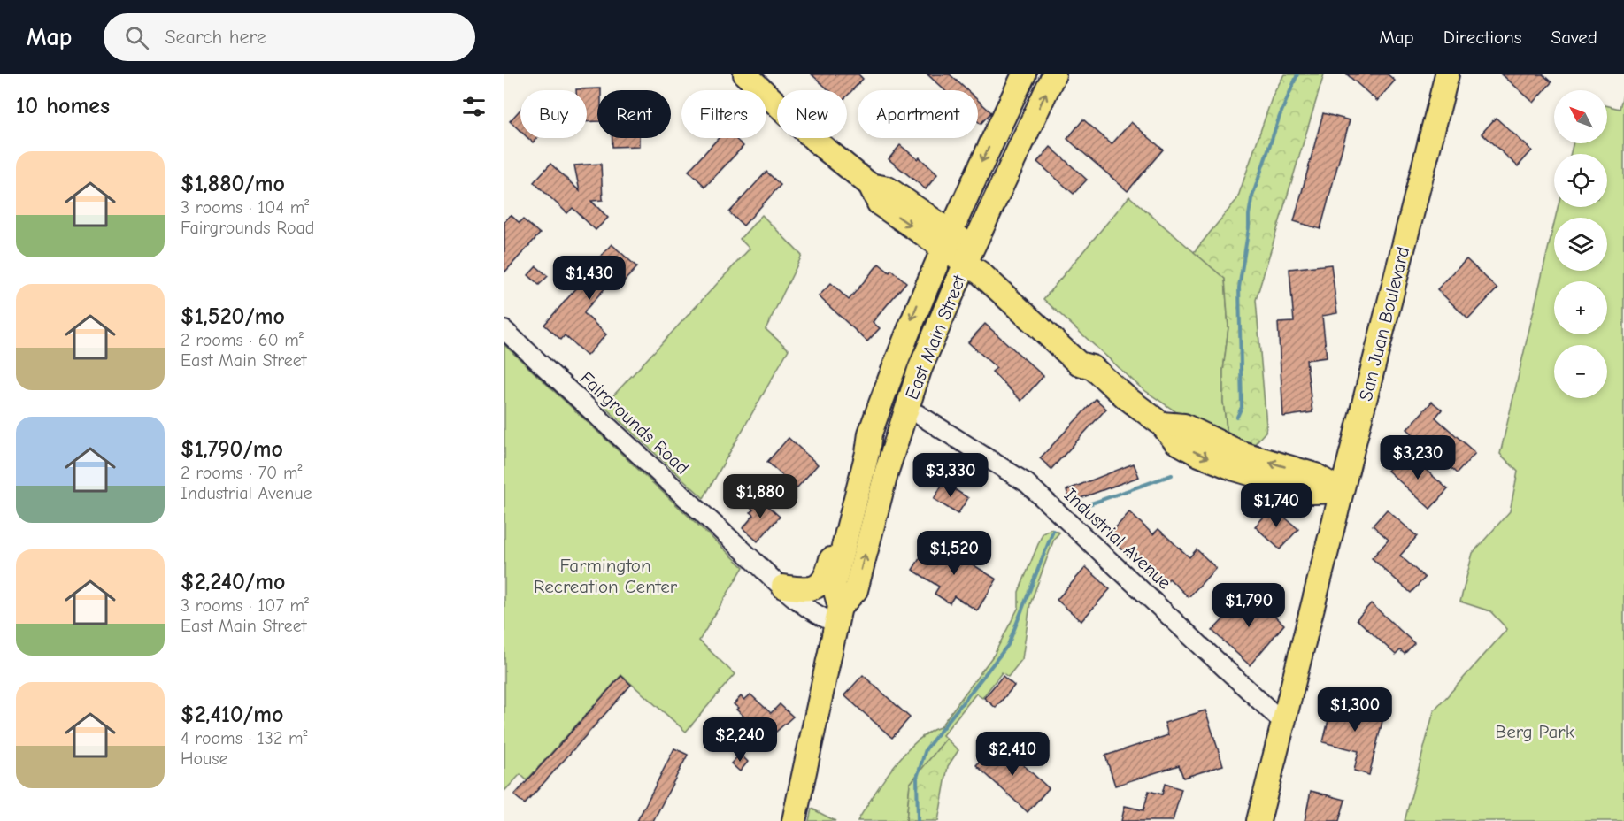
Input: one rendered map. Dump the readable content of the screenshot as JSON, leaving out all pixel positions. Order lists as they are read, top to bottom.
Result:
{
  "streets": {
    "main road": ["San Juan Boulevard", "East Main Street"],
    "street": ["Fairgrounds Road", "Industrial Avenue"]
  },
  "crossings": [
    ["San Juan Boulevard", "Industrial Avenue"],
    ["East Main Street", "Fairgrounds Road"],
    ["East Main Street", "Industrial Avenue"]
  ],
  "parks": ["Farmington Recreation Center", "Berg Park"],
  "north": "top left",
  "page": {
    "header": "Map",
    "search": "Search here",
    "nav": ["Map", "Directions", "Saved"],
    "heading": "10 homes",
    "map_buttons": ["+", "−"],
    "chip": [
      "Buy",
      "Rent",
      "Filters",
      "New",
      "Apartment"
    ],
    "list": [
      {
        "name": "$1,880/mo",
        "note": "3 rooms · 104 m² · Fairgrounds Road"
      },
      {
        "name": "$1,520/mo",
        "note": "2 rooms · 60 m² · East Main Street"
      },
      {
        "name": "$1,790/mo",
        "note": "2 rooms · 70 m² · Industrial Avenue"
      },
      {
        "name": "$2,240/mo",
        "note": "3 rooms · 107 m² · East Main Street"
      },
      {
        "name": "$2,410/mo",
        "note": "4 rooms · 132 m² · House"
      }
    ],
    "price": [
      "$1,430",
      "$3,230",
      "$3,330",
      "$1,880",
      "$1,740",
      "$1,520",
      "$1,790",
      "$1,300",
      "$2,240",
      "$2,410"
    ]
  }
}
